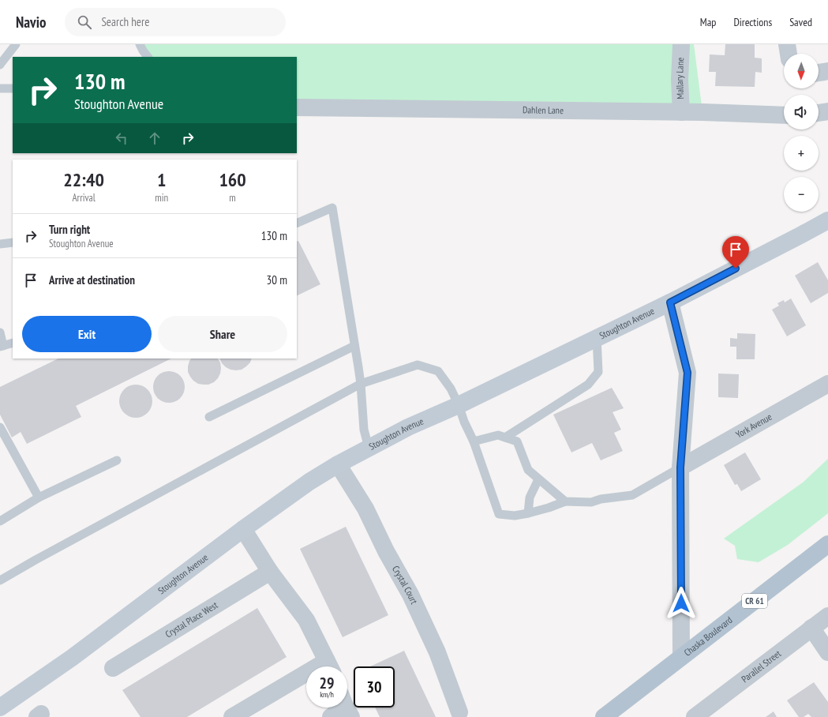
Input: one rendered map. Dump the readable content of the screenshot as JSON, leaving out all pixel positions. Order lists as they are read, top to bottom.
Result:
{
  "streets": {
    "main road": ["CR 61", "Chaska Boulevard"],
    "street": [
      "Mallary Lane",
      "Dahlen Lane",
      "Stoughton Avenue",
      "York Avenue",
      "Crystal Court",
      "Crystal Place West",
      "Parallel Street"
    ]
  },
  "crossings": [
    ["Mallary Lane", "Dahlen Lane"],
    ["Stoughton Avenue", "Crystal Court"]
  ],
  "north": "bottom",
  "page": {
    "header": "Navio",
    "search": "Search here",
    "nav": ["Map", "Directions", "Saved"],
    "map_buttons": ["+", "−"],
    "turn": ["130 m", "Stoughton Avenue"],
    "eta": [
      "22:40",
      "Arrival",
      "1",
      "min",
      "160",
      "m"
    ],
    "list": [
      {
        "name": "Turn right",
        "note": "Stoughton Avenue",
        "value": "130 m"
      },
      {
        "name": "Arrive at destination",
        "value": "30 m"
      }
    ],
    "buttons": ["Exit", "Share"],
    "speed": "29 km/h",
    "limit": "30"
  }
}
